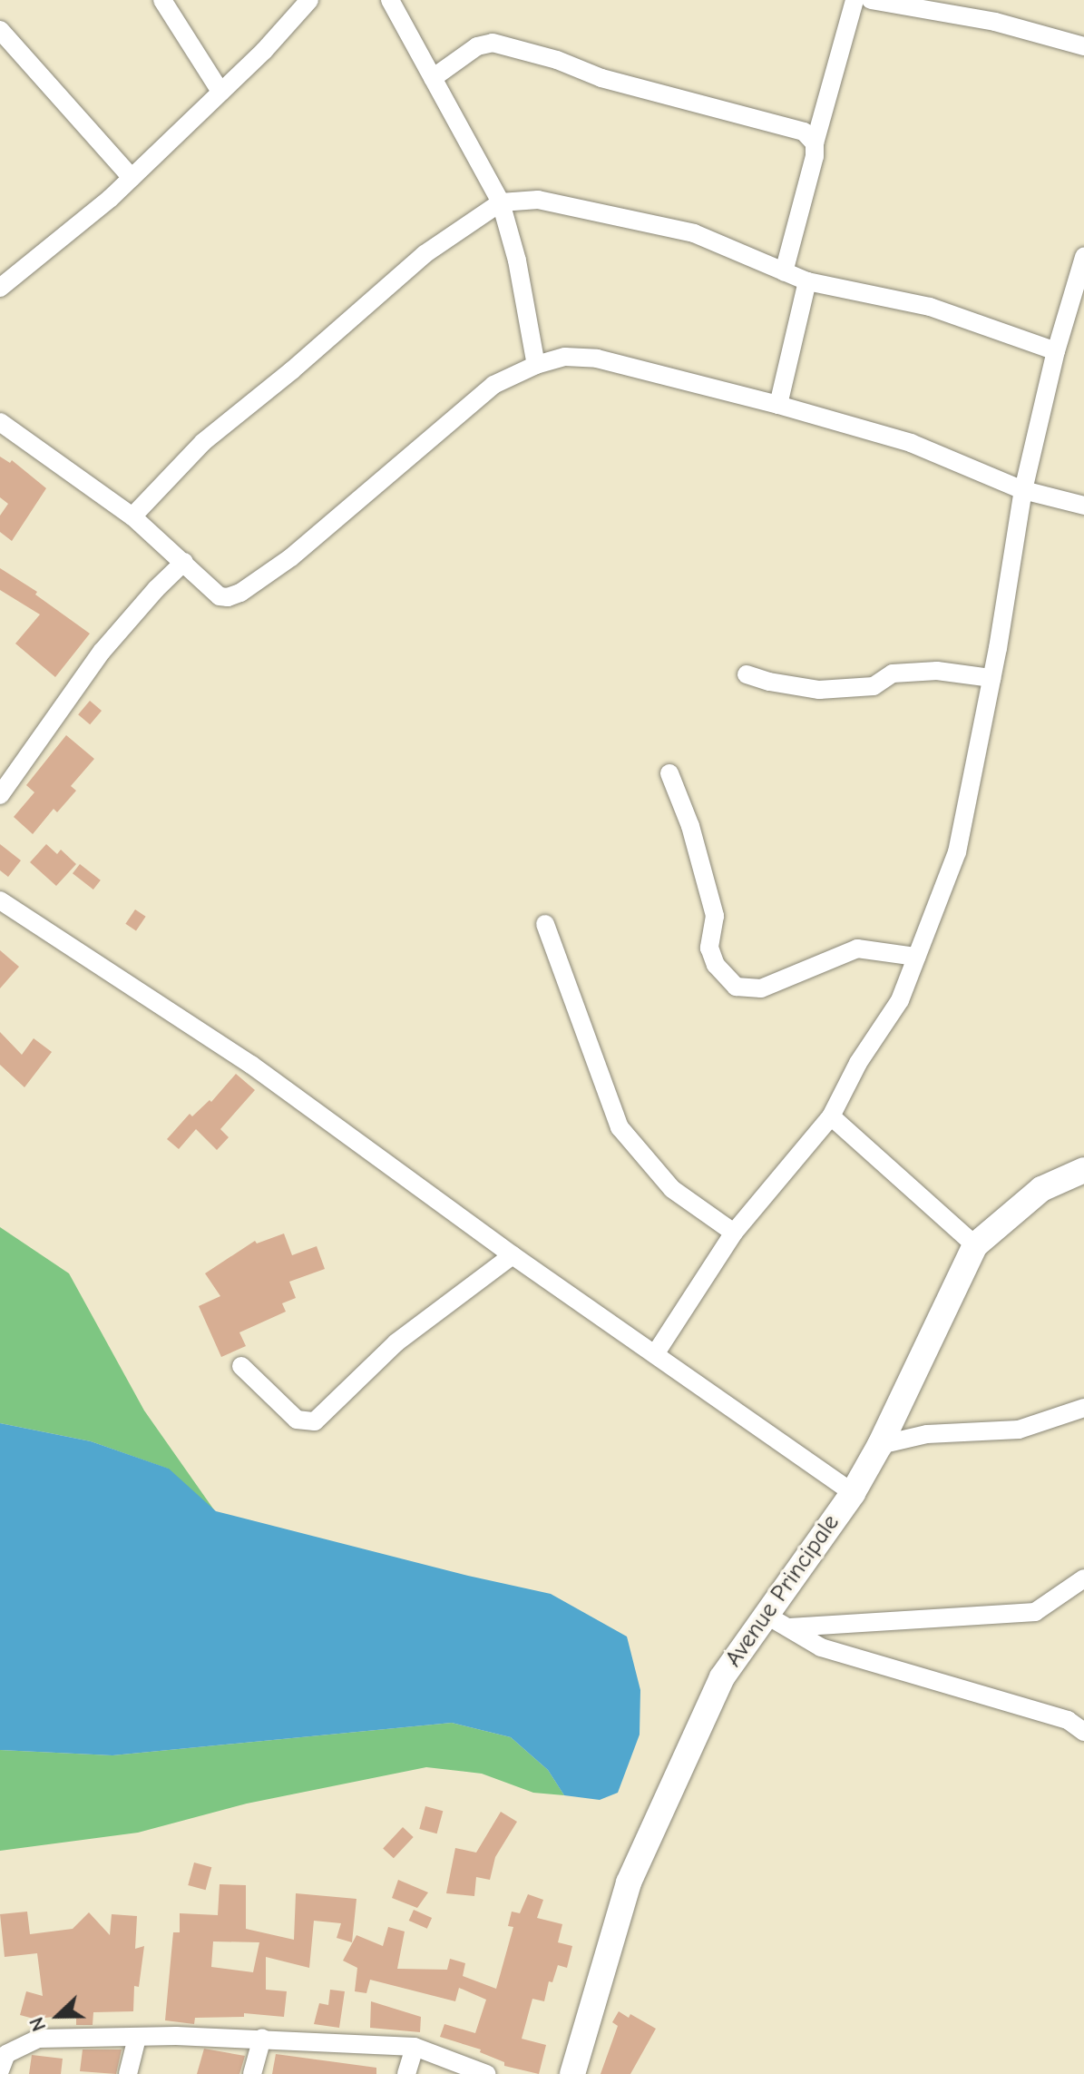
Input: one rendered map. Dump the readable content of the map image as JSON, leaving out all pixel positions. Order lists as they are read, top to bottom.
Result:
{
  "streets": {
    "street": ["Avenue Principale"]
  },
  "north": "left"
}
